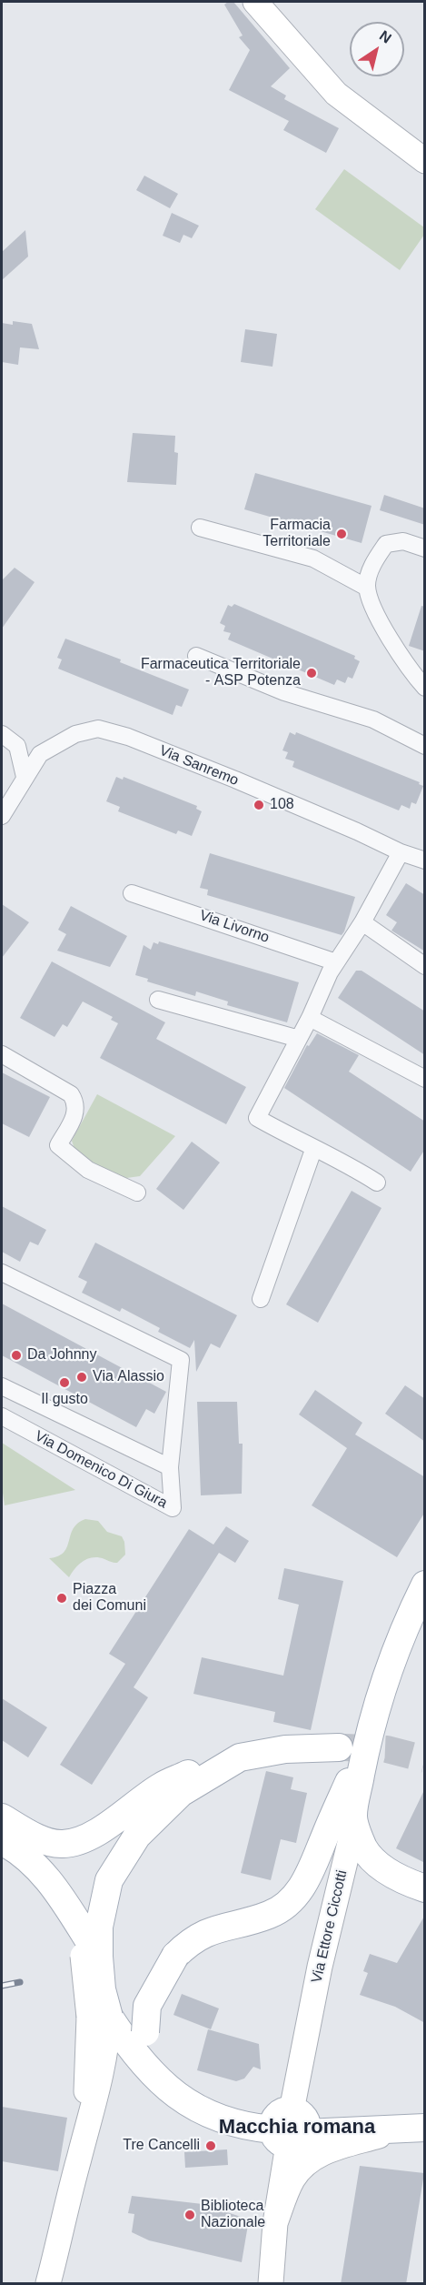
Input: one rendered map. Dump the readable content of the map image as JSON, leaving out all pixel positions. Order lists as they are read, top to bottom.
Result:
{
  "streets": {
    "main road": ["Via Ettore Ciccotti"],
    "street": ["Via Sanremo", "Via Livorno", "Via Domenico Di Giura"]
  },
  "districts": ["Macchia romana"],
  "places": [
    "Farmacia Territoriale",
    "Farmaceutica Territoriale - ASP Potenza",
    "108",
    "Da Johnny",
    "Via Alassio",
    "Il gusto",
    "Piazza dei Comuni",
    "Tre Cancelli",
    "Biblioteca Nazionale"
  ],
  "north": "top right"
}
